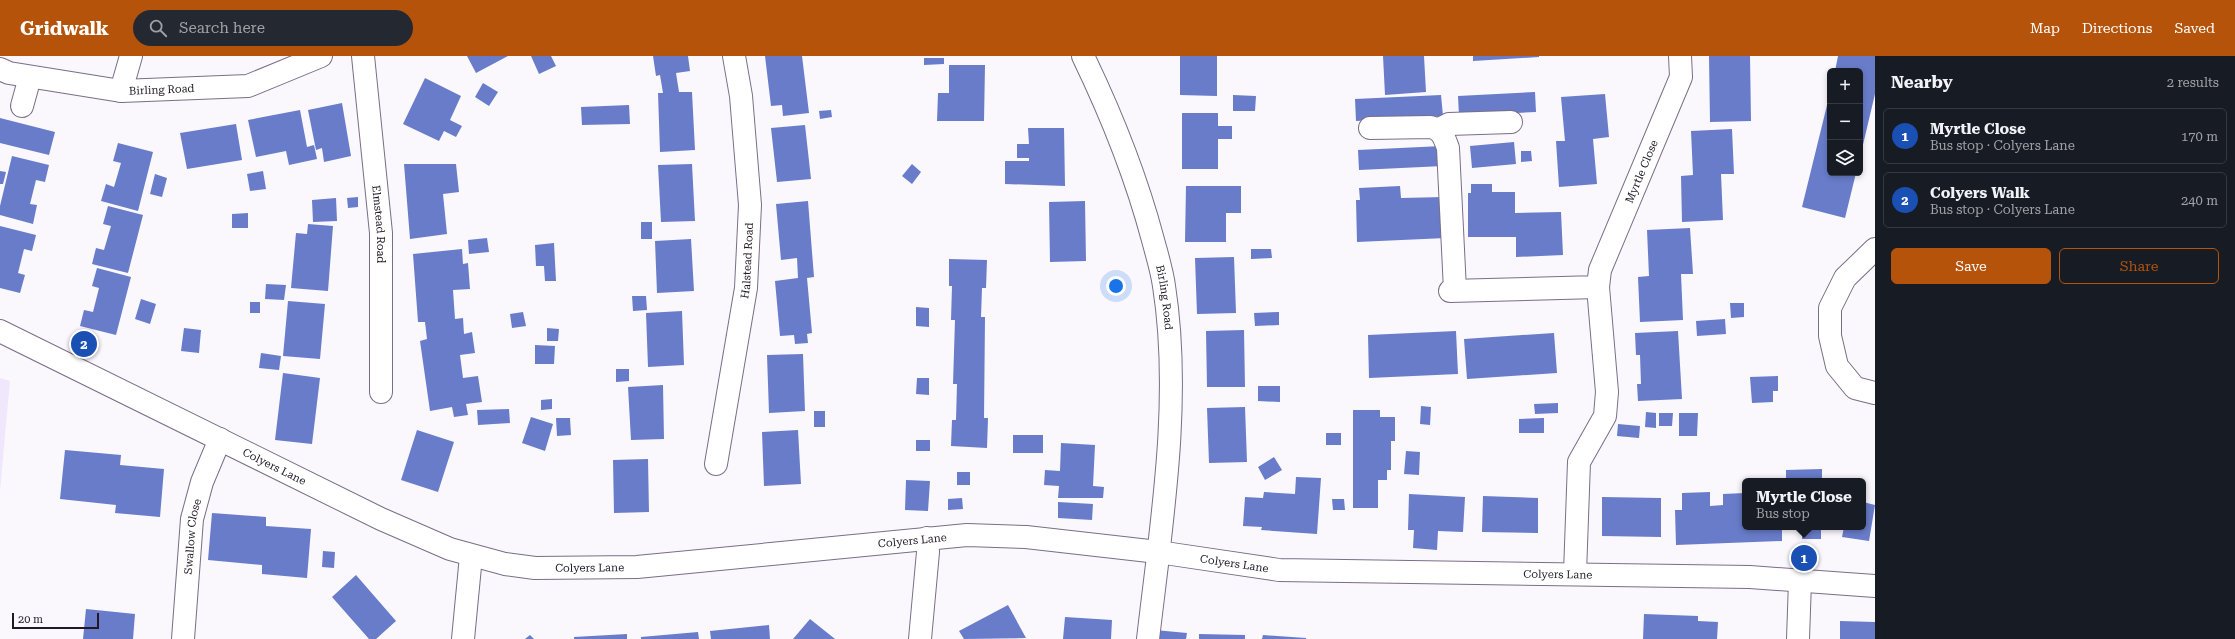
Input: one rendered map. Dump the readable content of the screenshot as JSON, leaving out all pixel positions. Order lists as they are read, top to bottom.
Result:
{
  "streets": {
    "street": [
      "Birling Road",
      "Myrtle Close",
      "Elmstead Road",
      "Halstead Road",
      "Colyers Lane",
      "Swallow Close"
    ]
  },
  "crossings": [
    ["Birling Road", "Colyers Lane"],
    ["Myrtle Close", "Colyers Lane"],
    ["Colyers Lane", "Swallow Close"]
  ],
  "scale_bar": "20 m",
  "page": {
    "header": "Gridwalk",
    "search": "Search here",
    "nav": ["Map", "Directions", "Saved"],
    "heading": ["Nearby", "2 results"],
    "map_buttons": ["+", "−"],
    "list": [
      {
        "mark": "1",
        "name": "Myrtle Close",
        "note": "Bus stop · Colyers Lane",
        "value": "170 m"
      },
      {
        "mark": "2",
        "name": "Colyers Walk",
        "note": "Bus stop · Colyers Lane",
        "value": "240 m"
      }
    ],
    "buttons": ["Save", "Share"],
    "pins": ["2", "1"],
    "popup": ["Myrtle Close", "Bus stop"],
    "scale": "20 m"
  }
}
